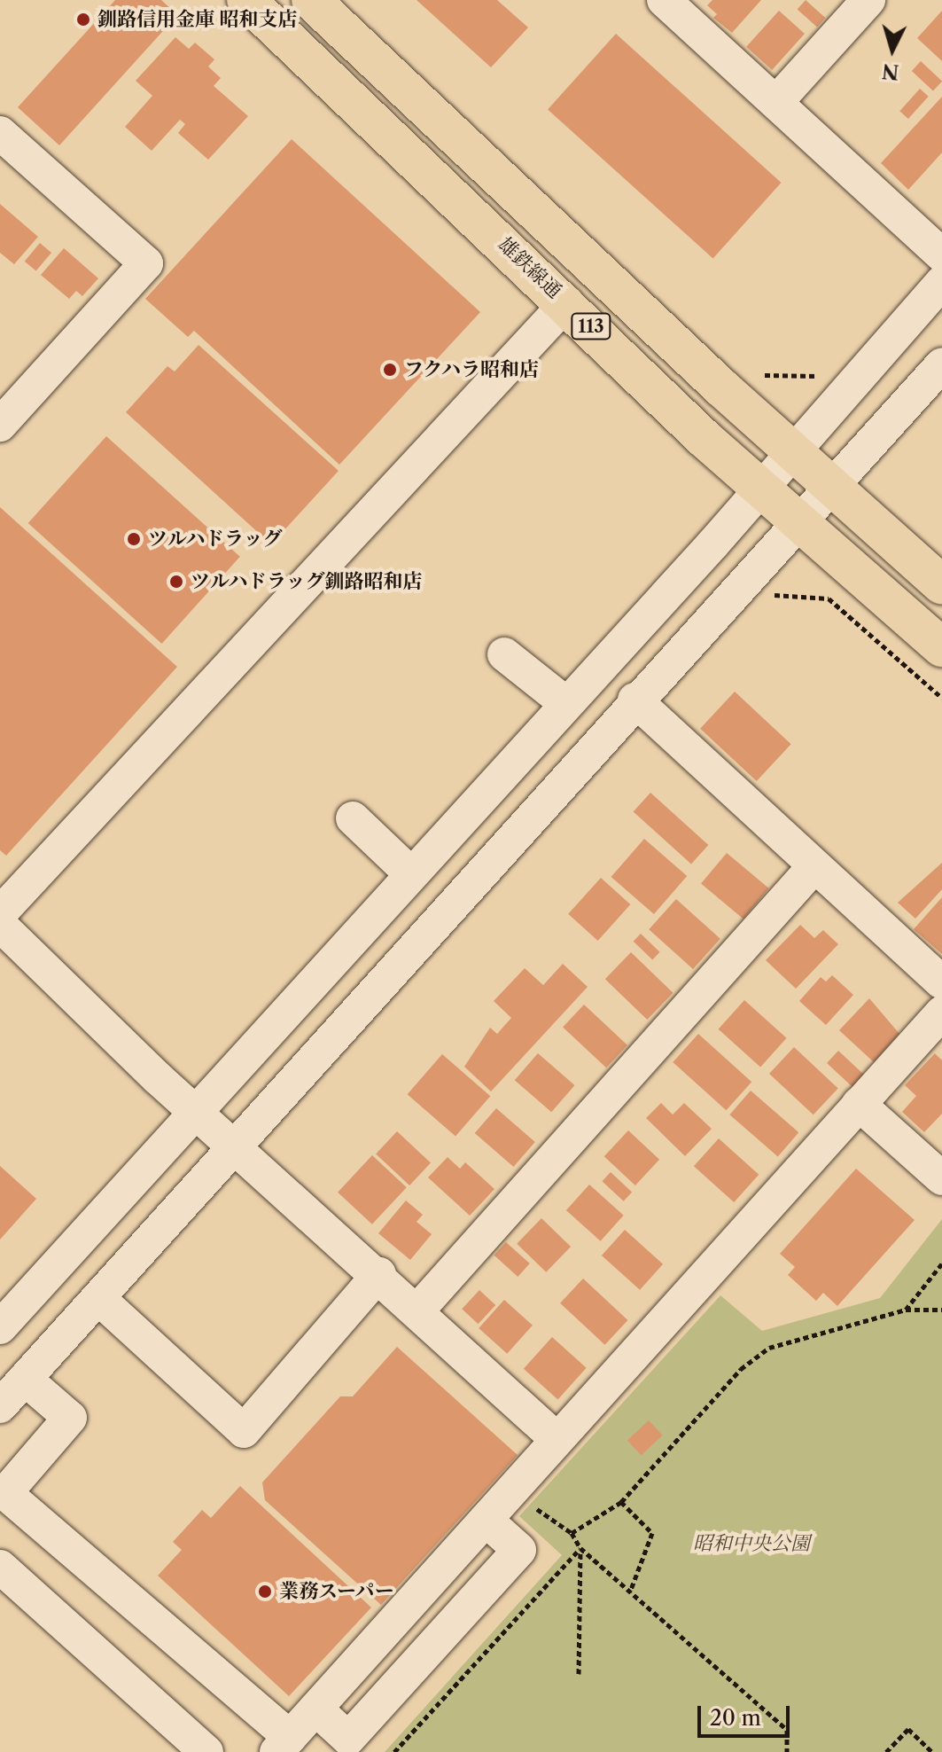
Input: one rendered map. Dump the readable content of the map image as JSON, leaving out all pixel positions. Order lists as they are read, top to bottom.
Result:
{
  "streets": {
    "main road": ["雄鉄線通", "113"]
  },
  "parks": ["昭和中央公園"],
  "places": [
    "釧路信用金庫 昭和支店",
    "フクハラ昭和店",
    "ツルハドラッグ",
    "ツルハドラッグ釧路昭和店",
    "業務スーパー"
  ],
  "scale_bar": "20 m",
  "north": "bottom"
}
